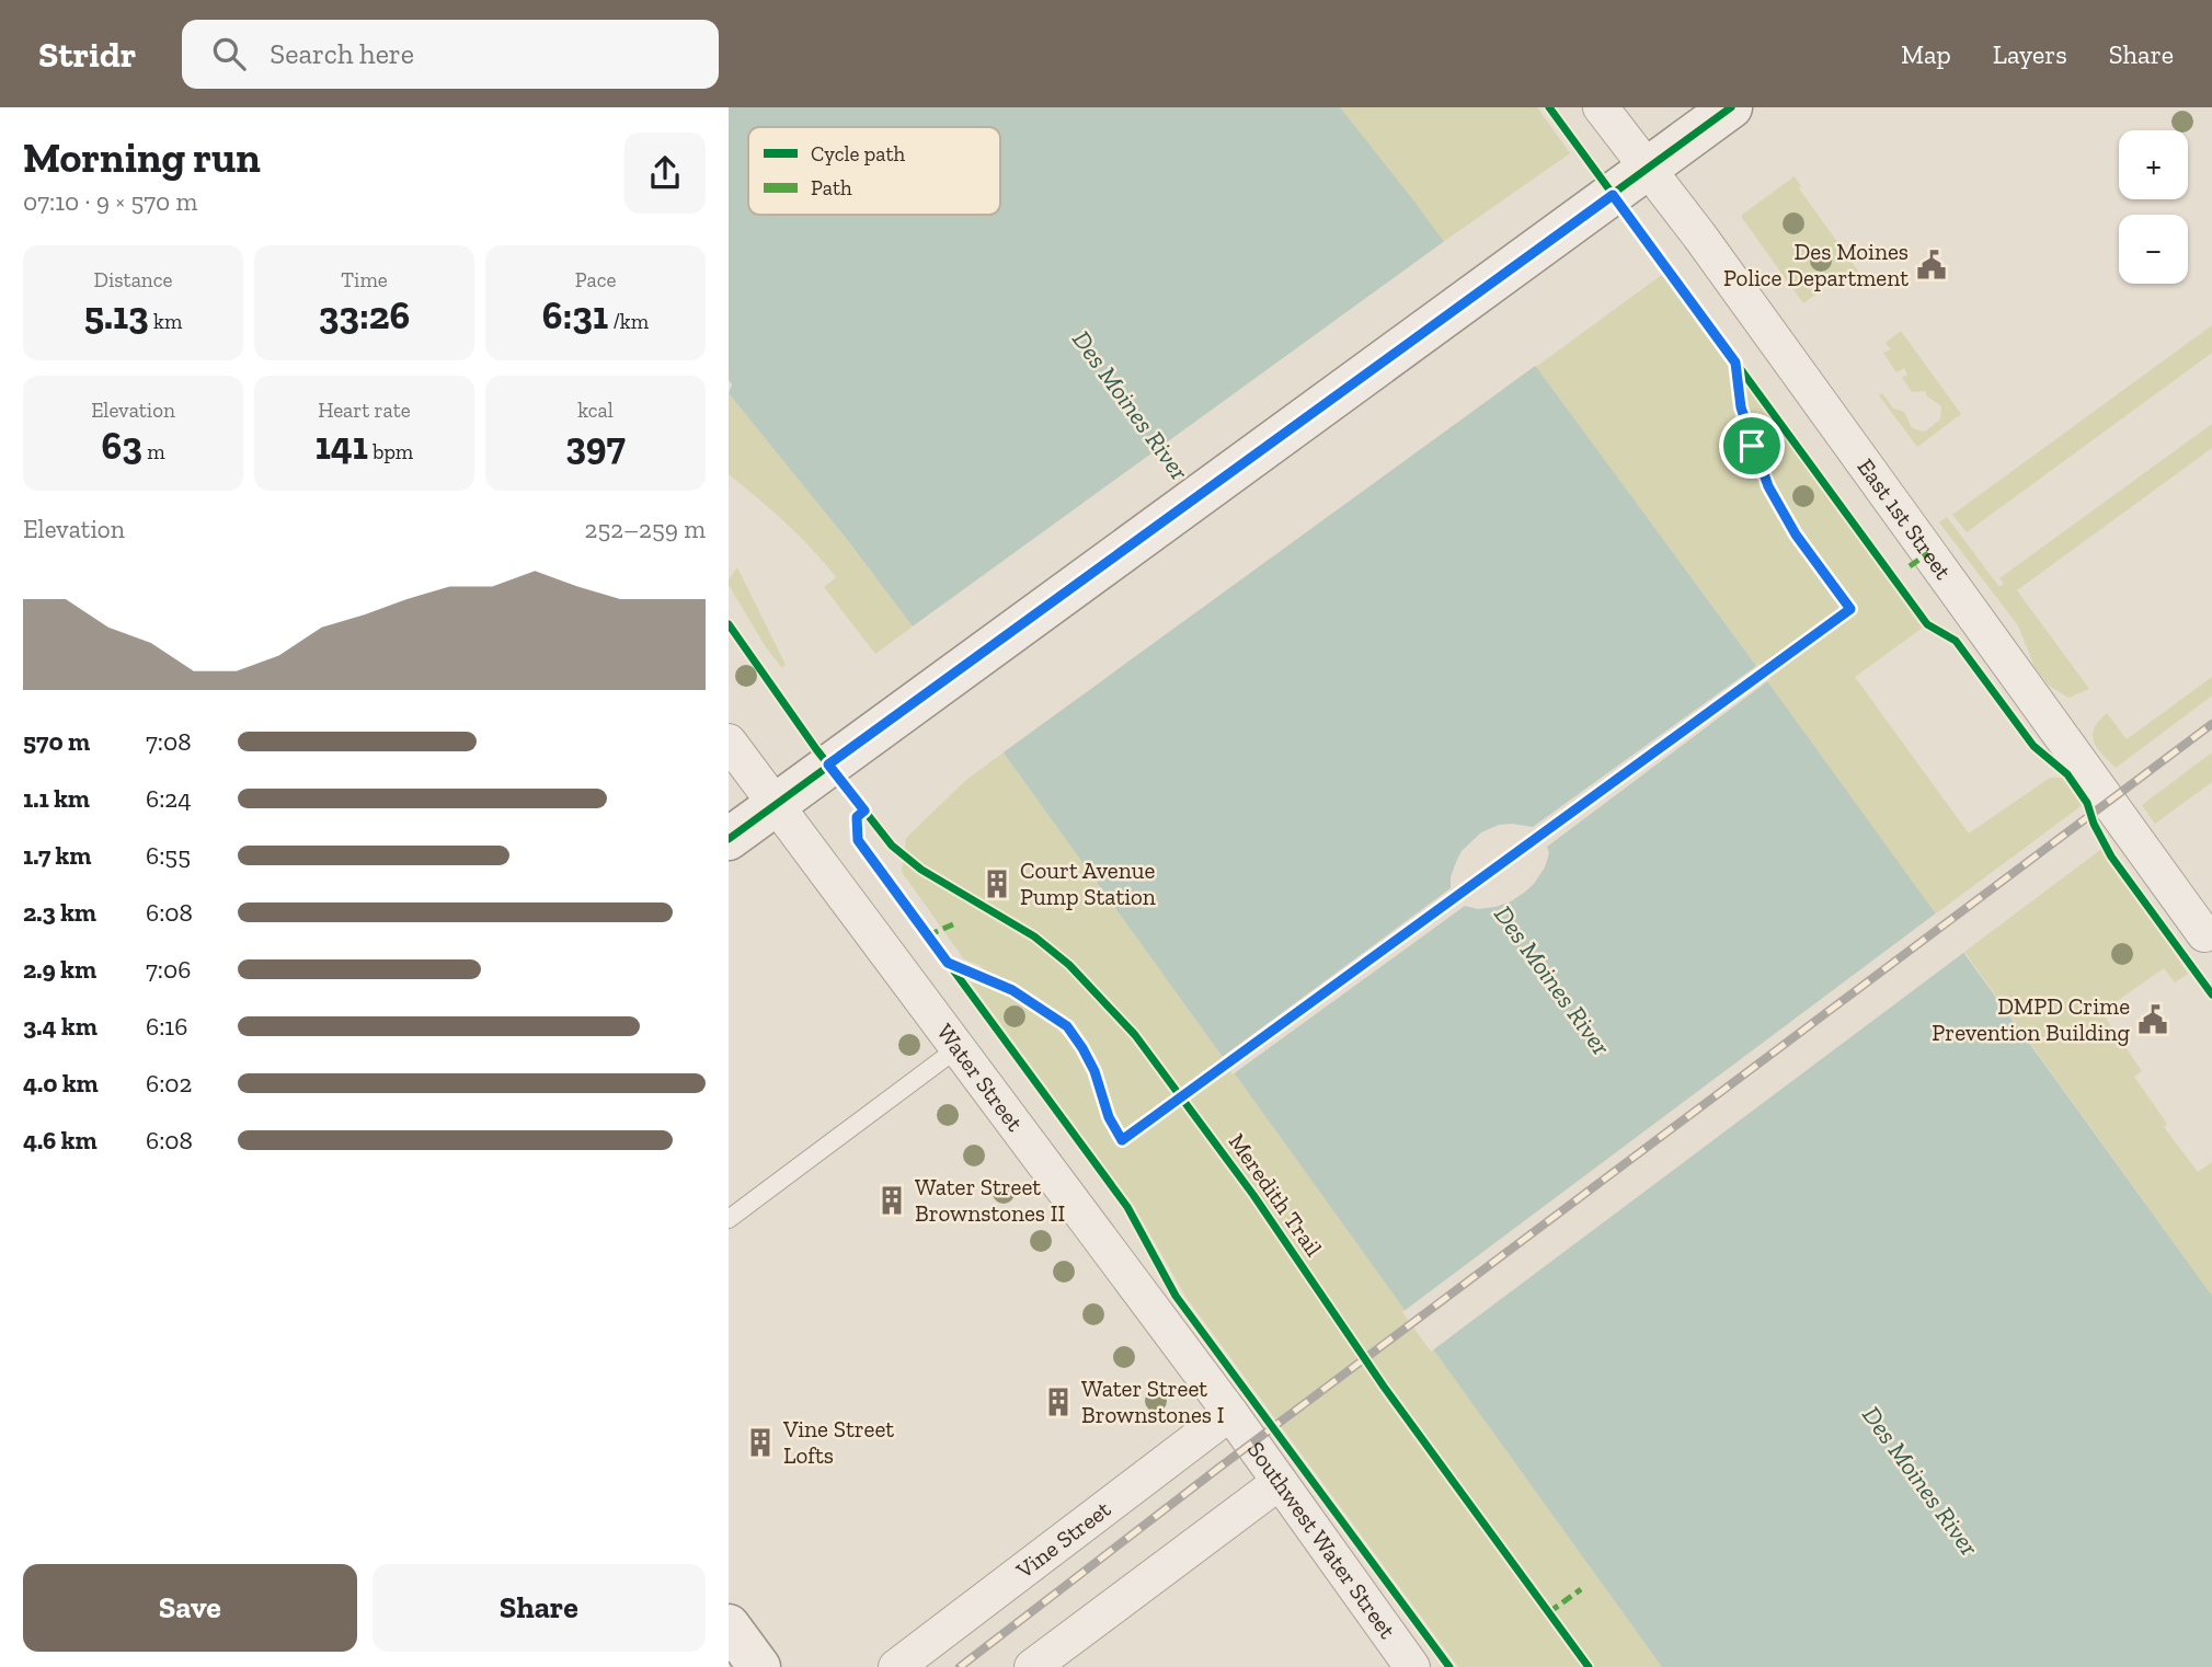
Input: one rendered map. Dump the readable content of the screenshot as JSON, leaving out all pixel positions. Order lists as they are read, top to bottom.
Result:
{
  "streets": {
    "street": [
      "East 1st Street",
      "Water Street",
      "Vine Street",
      "Southwest Water Street"
    ],
    "cycle path": ["Meredith Trail"]
  },
  "crossings": [
    ["Water Street", "Vine Street"],
    ["Water Street", "Southwest Water Street"],
    ["Vine Street", "Southwest Water Street"]
  ],
  "water": ["Des Moines River"],
  "places": {
    "public building": ["Des Moines Police Department", "DMPD Crime Prevention Building"],
    "building": [
      "Court Avenue Pump Station",
      "Water Street Brownstones II",
      "Water Street Brownstones I",
      "Vine Street Lofts"
    ]
  },
  "legend": ["Cycle path", "Path"],
  "page": {
    "header": "Stridr",
    "search": "Search here",
    "nav": ["Map", "Layers", "Share"],
    "heading": ["Morning run", "07:10 · 9 × 570 m"],
    "map_buttons": ["+", "−"],
    "stats": [
      ["Distance", "5.13 km"],
      ["Time", "33:26"],
      ["Pace", "6:31 /km"],
      ["Elevation", "63 m"],
      ["Heart rate", "141 bpm"],
      ["kcal", "397"]
    ],
    "chart": ["Elevation", "252–259 m"],
    "list": [
      {
        "name": "570 m",
        "note": "7:08"
      },
      {
        "name": "1.1 km",
        "note": "6:24"
      },
      {
        "name": "1.7 km",
        "note": "6:55"
      },
      {
        "name": "2.3 km",
        "note": "6:08"
      },
      {
        "name": "2.9 km",
        "note": "7:06"
      },
      {
        "name": "3.4 km",
        "note": "6:16"
      },
      {
        "name": "4.0 km",
        "note": "6:02"
      },
      {
        "name": "4.6 km",
        "note": "6:08"
      }
    ],
    "buttons": ["Save", "Share"]
  }
}
